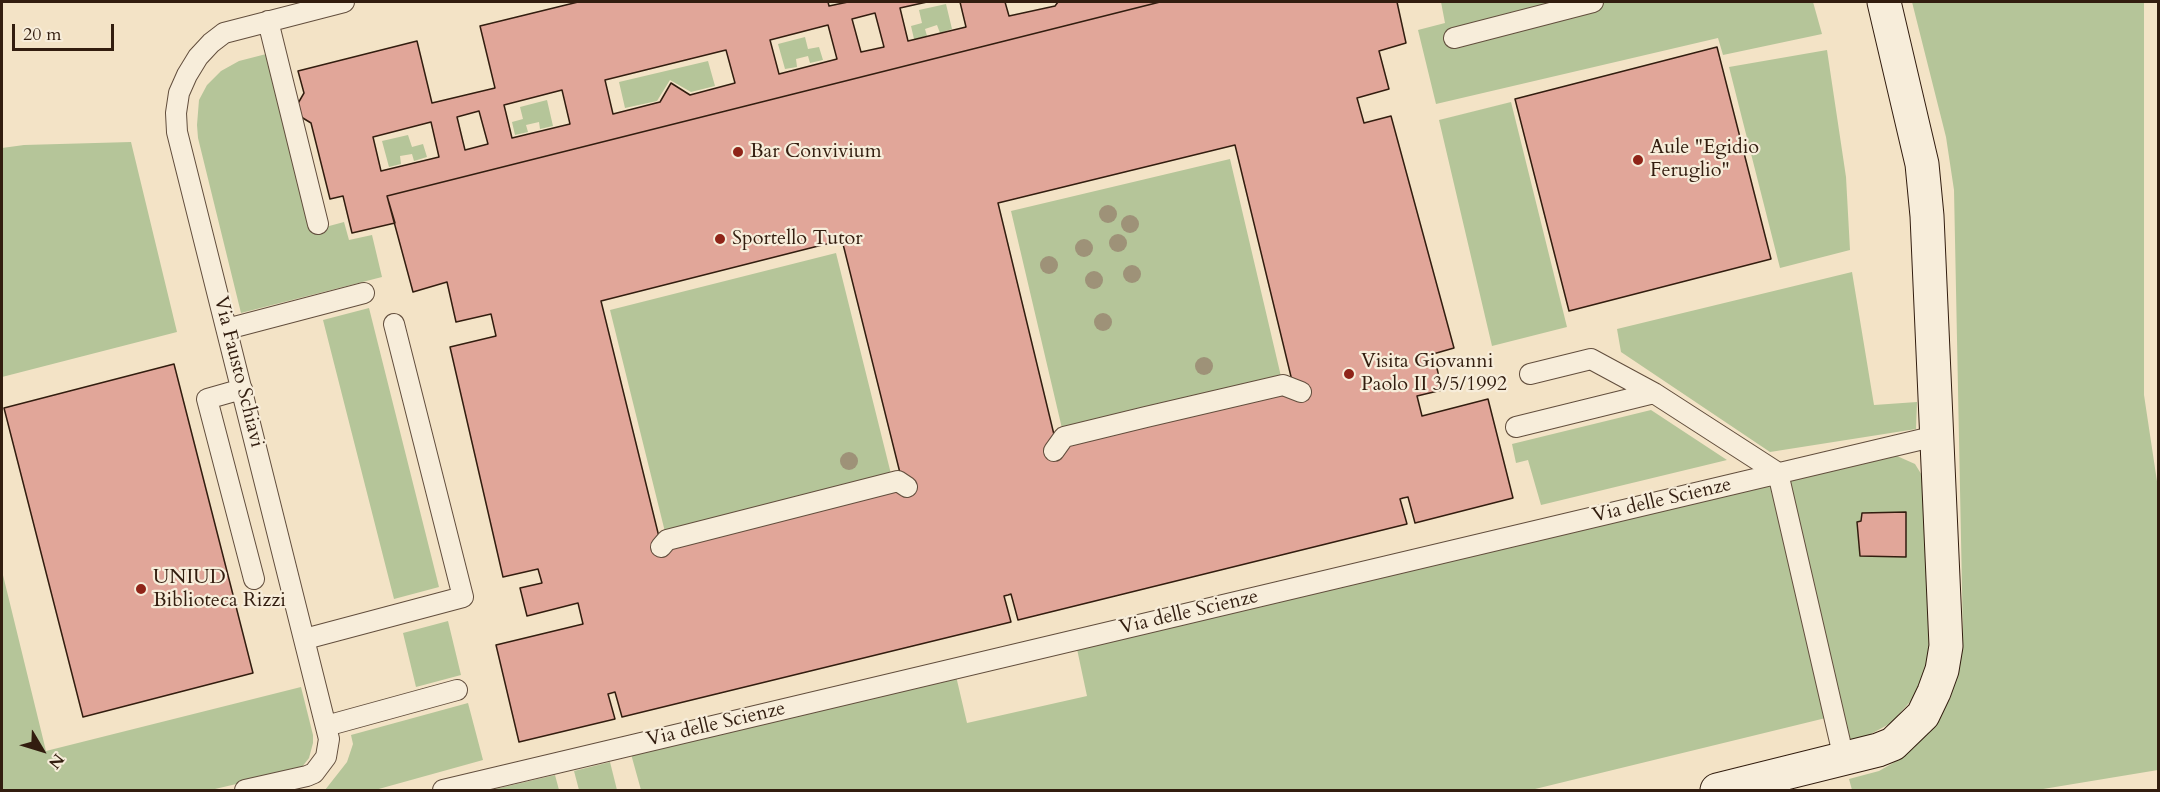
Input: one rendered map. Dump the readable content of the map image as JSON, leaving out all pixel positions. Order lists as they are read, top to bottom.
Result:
{
  "streets": {
    "lane": ["Via Fausto Schiavi", "Via delle Scienze"]
  },
  "places": [
    "Bar Convivium",
    "Aule \"Egidio Feruglio\"",
    "Sportello Tutor",
    "Visita Giovanni Paolo II 3/5/1992",
    "UNIUD Biblioteca Rizzi"
  ],
  "scale_bar": "20 m",
  "north": "bottom right"
}
